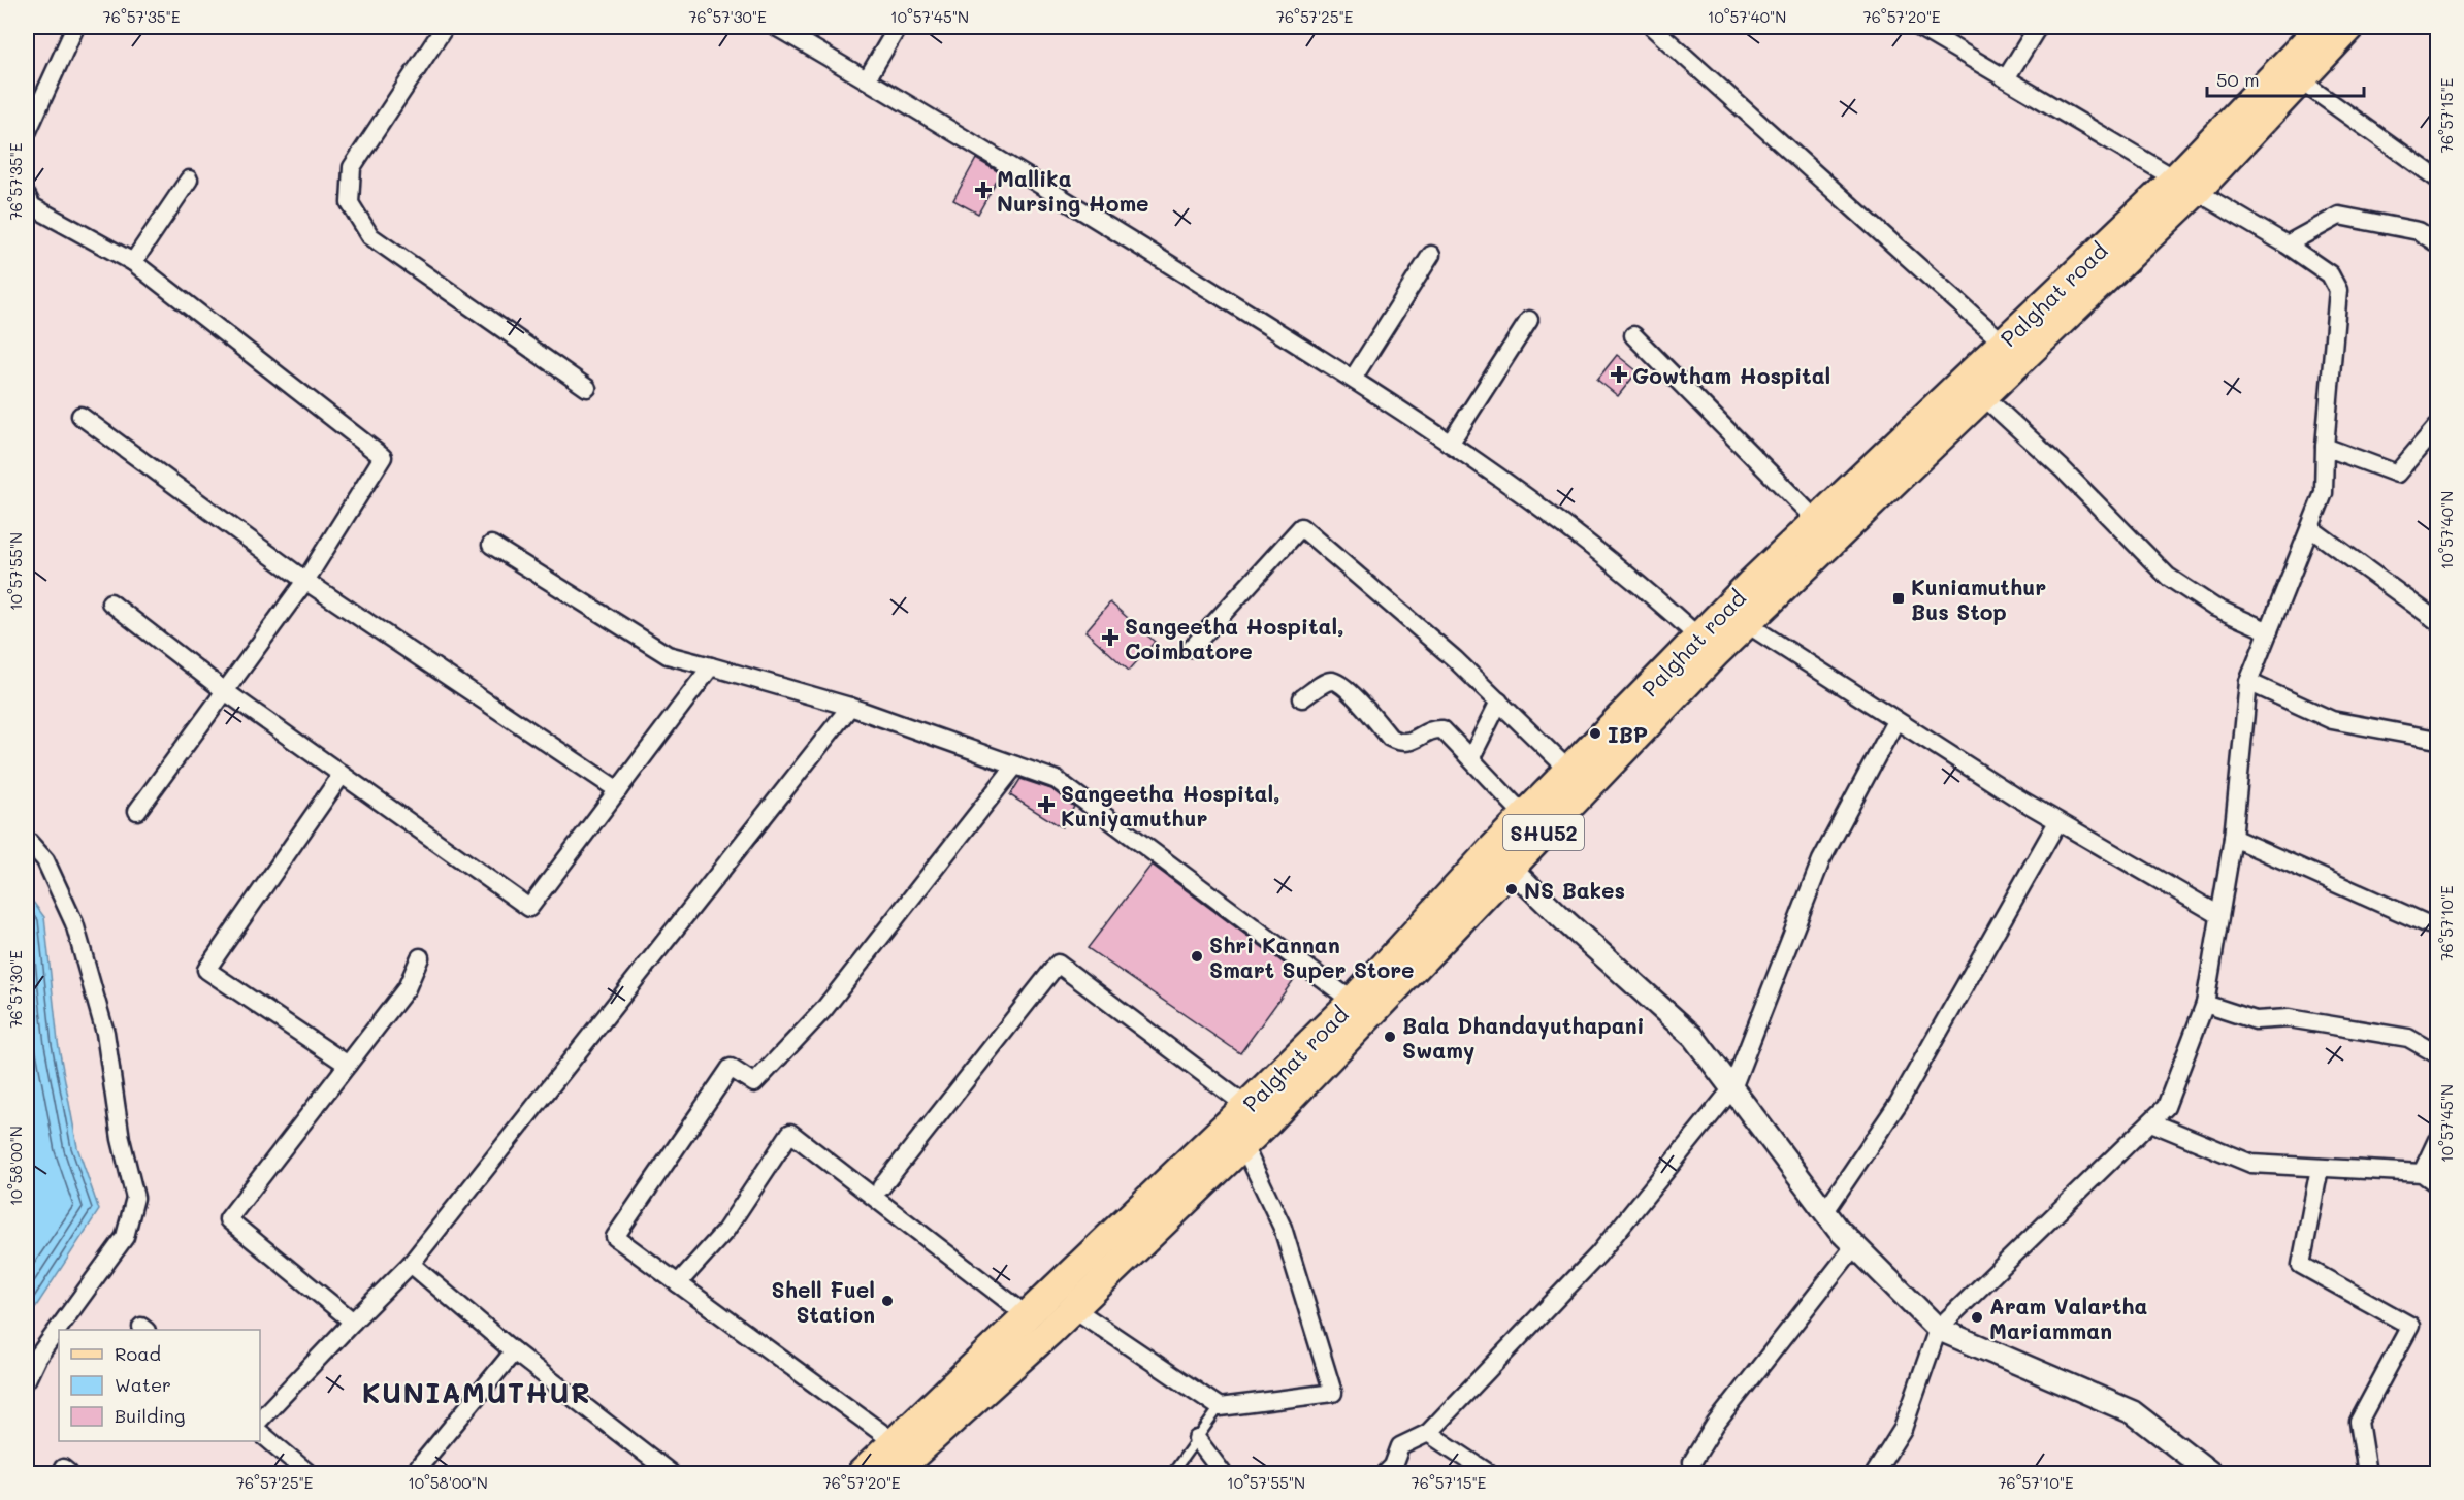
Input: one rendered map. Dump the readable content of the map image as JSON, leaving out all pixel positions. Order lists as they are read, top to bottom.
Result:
{
  "streets": {
    "main road": ["Palghat road", "SHU52"]
  },
  "districts": ["KUNIAMUTHUR"],
  "places": {
    "health": [
      "Mallika Nursing Home",
      "Gowtham Hospital",
      "Sangeetha Hospital, Coimbatore",
      "Sangeetha Hospital, Kuniyamuthur"
    ],
    "transit": ["Kuniamuthur Bus Stop"],
    "other": [
      "IBP",
      "NS Bakes",
      "Shri Kannan Smart Super Store",
      "Bala Dhandayuthapani Swamy",
      "Shell Fuel Station",
      "Aram Valartha Mariamman"
    ]
  },
  "legend": ["Road", "Water", "Building"],
  "scale_bar": "50 m",
  "coordinates": [
    "76°57'35\"E",
    "76°57'30\"E",
    "10°57'45\"N",
    "76°57'25\"E",
    "10°57'40\"N",
    "76°57'20\"E",
    "76°57'15\"E",
    "10°57'55\"N",
    "76°57'10\"E",
    "10°58'00\"N"
  ]
}
